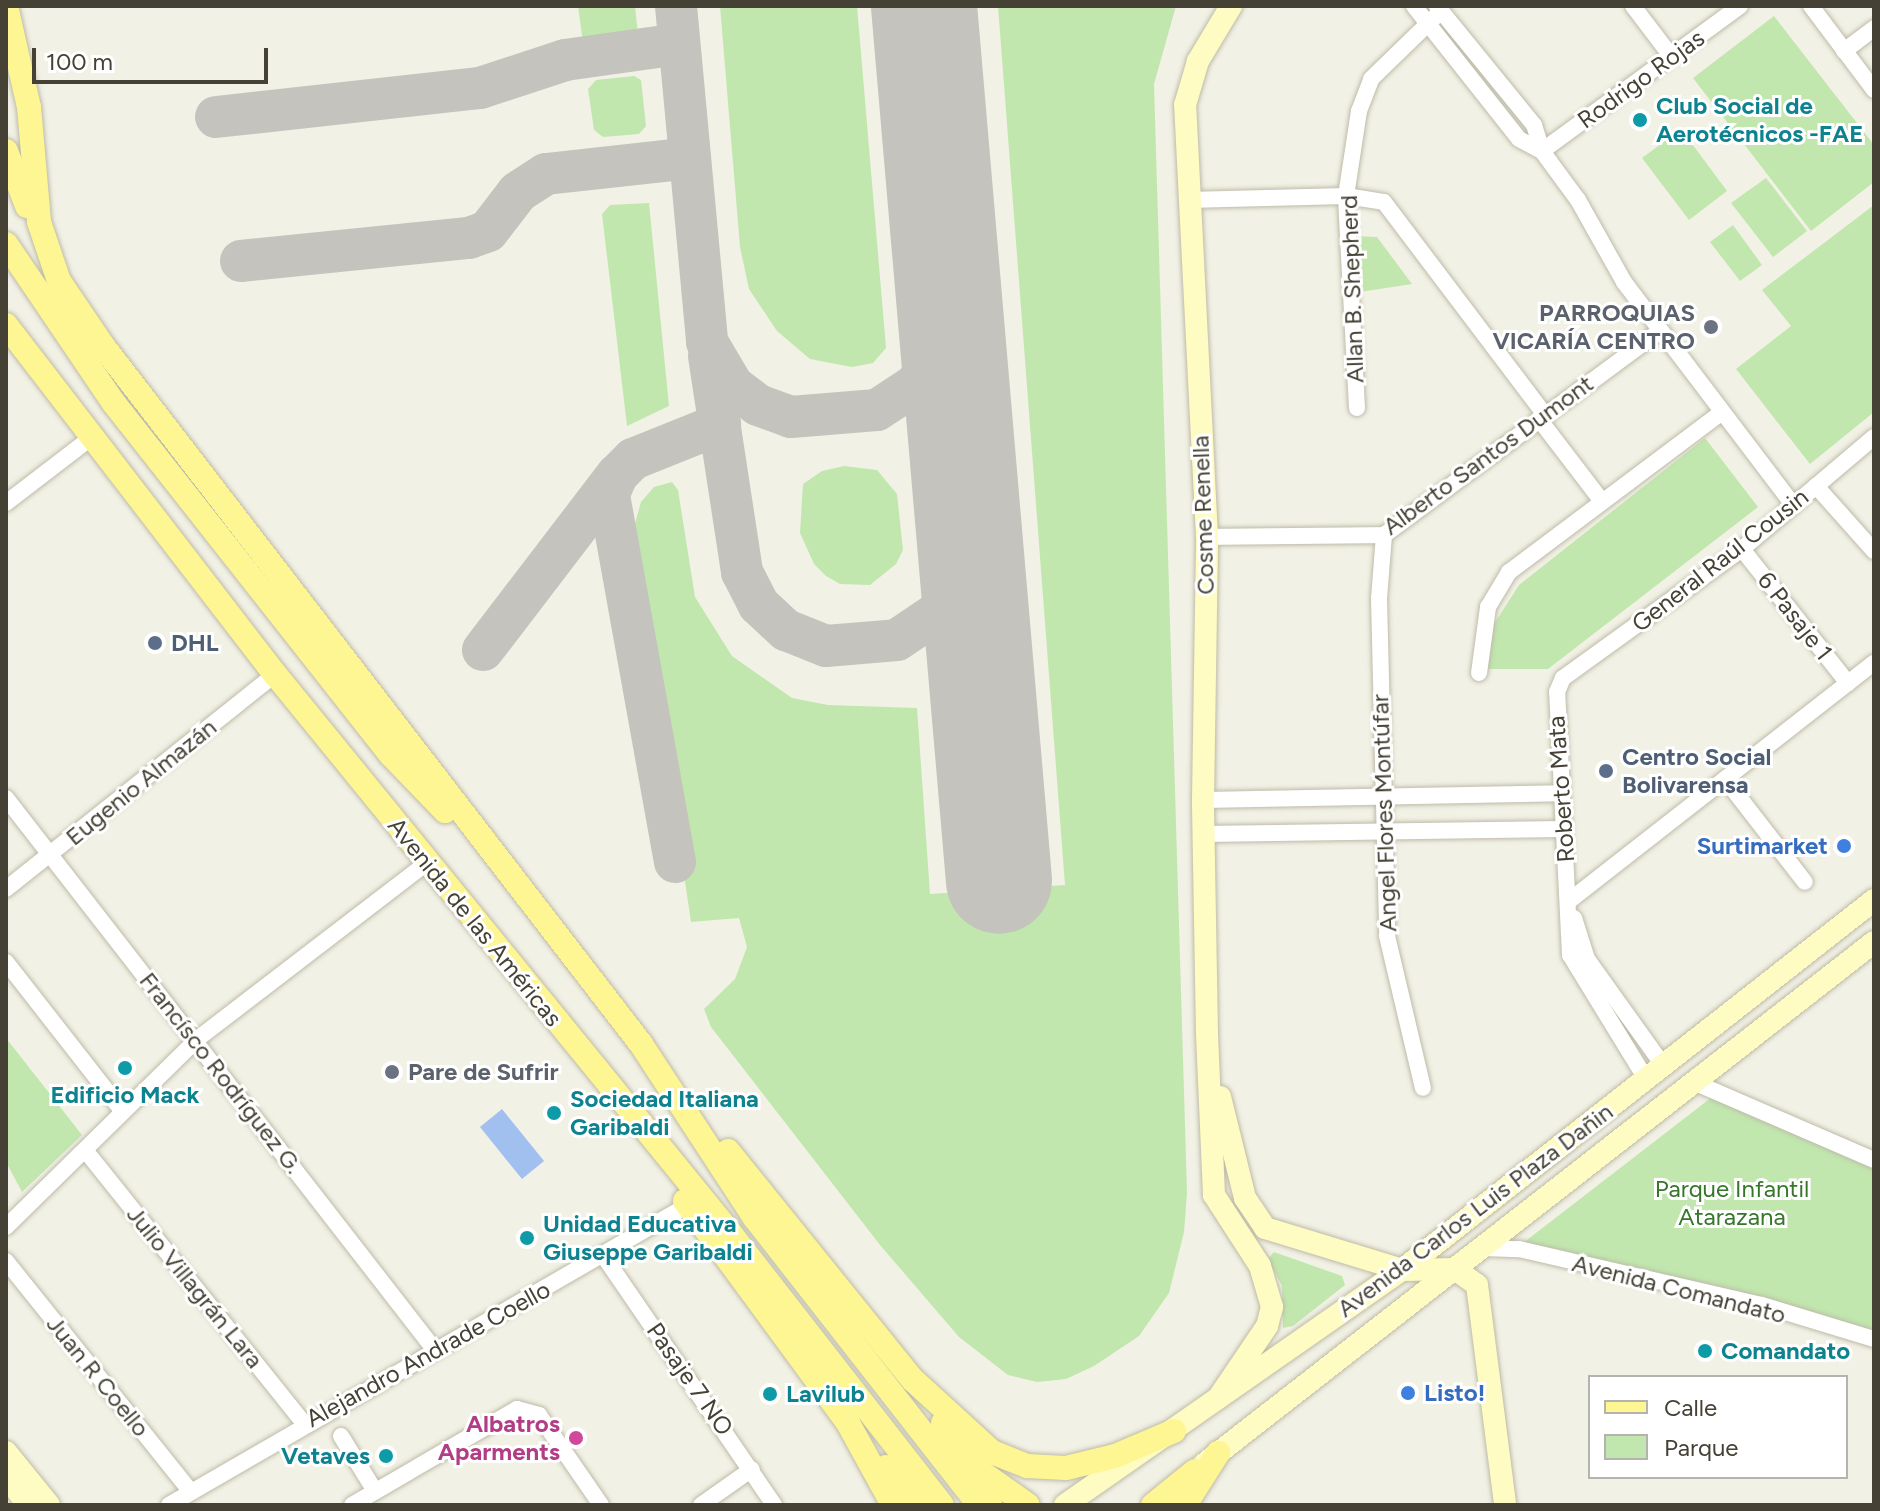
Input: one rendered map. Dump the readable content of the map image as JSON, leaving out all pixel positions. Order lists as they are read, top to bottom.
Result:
{
  "streets": {
    "main road": ["Avenida de las Américas"],
    "street": [
      "Rodrigo Rojas",
      "Allan B. Shepherd",
      "Alberto Santos Dumont",
      "Cosme Renella",
      "General Raúl Cousin",
      "6 Pasaje 1",
      "Eugenio Almazán",
      "Roberto Mata",
      "Angel Flores Montúfar",
      "Francísco Rodríguez G.",
      "Avenida Carlos Luis Plaza Dañin",
      "Julio Villagrán Lara",
      "Avenida Comandato",
      "Alejandro Andrade Coello",
      "Juan R Coello",
      "Pasaje 7 NO"
    ]
  },
  "crossings": [
    ["Alberto Santos Dumont", "Cosme Renella"],
    ["Alberto Santos Dumont", "Angel Flores Montúfar"],
    ["Cosme Renella", "Avenida Carlos Luis Plaza Dañin"],
    ["General Raúl Cousin", "6 Pasaje 1"],
    ["General Raúl Cousin", "Roberto Mata"],
    ["Eugenio Almazán", "Avenida de las Américas"],
    ["Eugenio Almazán", "Francísco Rodríguez G."],
    ["Roberto Mata", "Avenida Carlos Luis Plaza Dañin"],
    ["Francísco Rodríguez G.", "Alejandro Andrade Coello"],
    ["Avenida Carlos Luis Plaza Dañin", "Avenida Comandato"],
    ["Julio Villagrán Lara", "Alejandro Andrade Coello"],
    ["Alejandro Andrade Coello", "Juan R Coello"],
    ["Alejandro Andrade Coello", "Pasaje 7 NO"]
  ],
  "parks": ["Parque Infantil Atarazana"],
  "places": [
    "Club Social de Aerotécnicos -FAE",
    "PARROQUIAS VICARÍA CENTRO",
    "DHL",
    "Centro Social Bolivarensa",
    "Surtimarket",
    "Edificio Mack",
    "Pare de Sufrir",
    "Sociedad Italiana Garibaldi",
    "Unidad Educativa Giuseppe Garibaldi",
    "Comandato",
    "Listo!",
    "Lavilub",
    "Albatros Aparments",
    "Vetaves"
  ],
  "legend": ["Calle", "Parque"],
  "scale_bar": "100 m"
}
